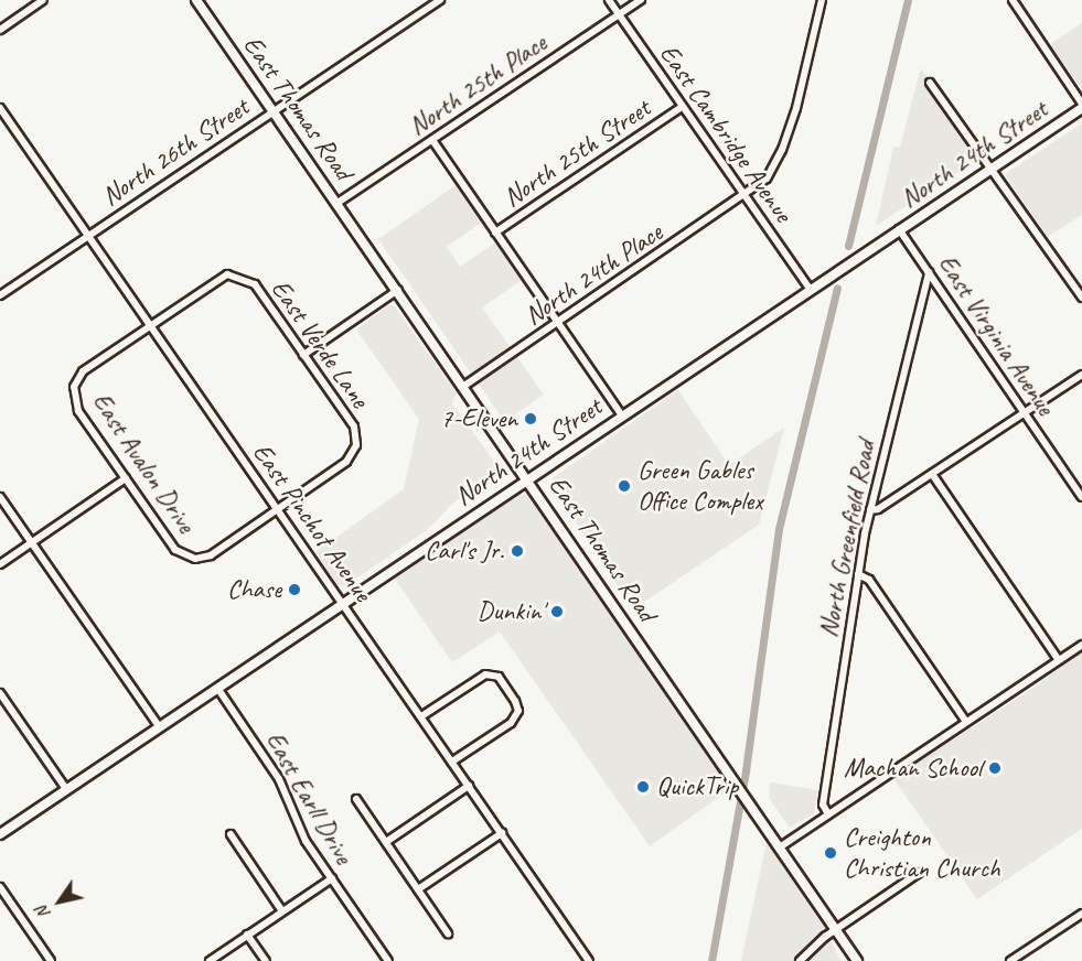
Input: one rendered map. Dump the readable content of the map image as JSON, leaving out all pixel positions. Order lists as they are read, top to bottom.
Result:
{
  "streets": {
    "main road": ["East Thomas Road", "North 24th Street"],
    "street": [
      "North 25th Place",
      "East Cambridge Avenue",
      "North 26th Street",
      "North 25th Street",
      "North 24th Place",
      "East Virginia Avenue",
      "East Verde Lane",
      "East Avalon Drive",
      "East Pinchot Avenue",
      "North Greenfield Road",
      "East Earll Drive"
    ]
  },
  "crossings": [
    ["North 25th Place", "East Thomas Road"],
    ["North 25th Place", "East Cambridge Avenue"],
    ["East Thomas Road", "North 26th Street"],
    ["East Thomas Road", "North 24th Street"],
    ["East Thomas Road", "North 24th Place"],
    ["East Cambridge Avenue", "North 25th Street"],
    ["East Cambridge Avenue", "North 24th Street"],
    ["East Cambridge Avenue", "North 24th Place"],
    ["North 26th Street", "East Pinchot Avenue"],
    ["North 24th Street", "East Virginia Avenue"],
    ["North 24th Street", "East Pinchot Avenue"],
    ["North 24th Street", "East Earll Drive"],
    ["East Virginia Avenue", "North Greenfield Road"],
    ["East Verde Lane", "East Avalon Drive"],
    ["East Verde Lane", "East Pinchot Avenue"],
    ["East Avalon Drive", "East Pinchot Avenue"]
  ],
  "places": [
    "7-Eleven",
    "Green Gables Office Complex",
    "Carl's Jr.",
    "Chase",
    "Dunkin'",
    "Machan School",
    "QuickTrip",
    "Creighton Christian Church"
  ],
  "north": "bottom left"
}
